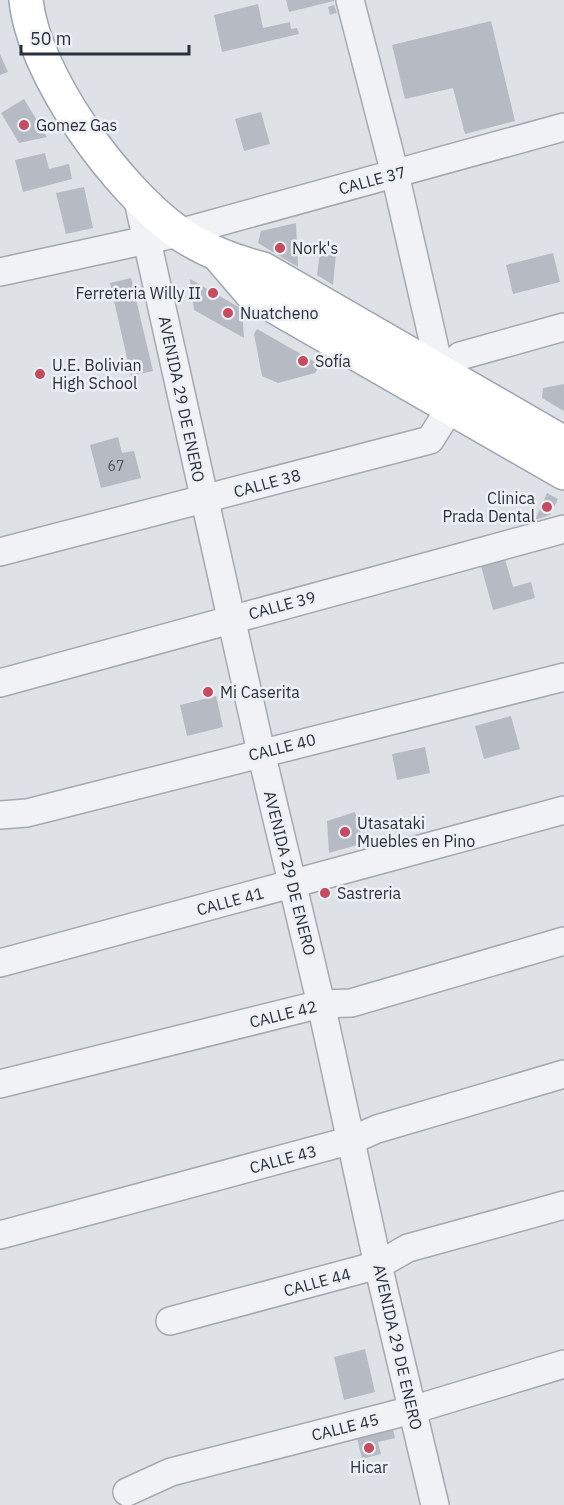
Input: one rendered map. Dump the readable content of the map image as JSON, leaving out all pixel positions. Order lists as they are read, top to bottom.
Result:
{
  "streets": {
    "street": [
      "CALLE 37",
      "AVENIDA 29 DE ENERO",
      "CALLE 38",
      "CALLE 39",
      "CALLE 40",
      "CALLE 41",
      "CALLE 42",
      "CALLE 43",
      "CALLE 44",
      "CALLE 45"
    ]
  },
  "crossings": [
    ["CALLE 37", "AVENIDA 29 DE ENERO"],
    ["AVENIDA 29 DE ENERO", "CALLE 38"],
    ["AVENIDA 29 DE ENERO", "CALLE 39"],
    ["AVENIDA 29 DE ENERO", "CALLE 40"],
    ["AVENIDA 29 DE ENERO", "CALLE 41"],
    ["AVENIDA 29 DE ENERO", "CALLE 42"],
    ["AVENIDA 29 DE ENERO", "CALLE 43"],
    ["AVENIDA 29 DE ENERO", "CALLE 44"],
    ["AVENIDA 29 DE ENERO", "CALLE 45"]
  ],
  "places": [
    "Gomez Gas",
    "Nork's",
    "Ferreteria Willy II",
    "Nuatcheno",
    "Sofía",
    "U.E. Bolivian High School",
    "Clinica Prada Dental",
    "Mi Caserita",
    "Utasataki Muebles en Pino",
    "Sastreria",
    "Hicar"
  ],
  "house_numbers": ["67"],
  "scale_bar": "50 m"
}
